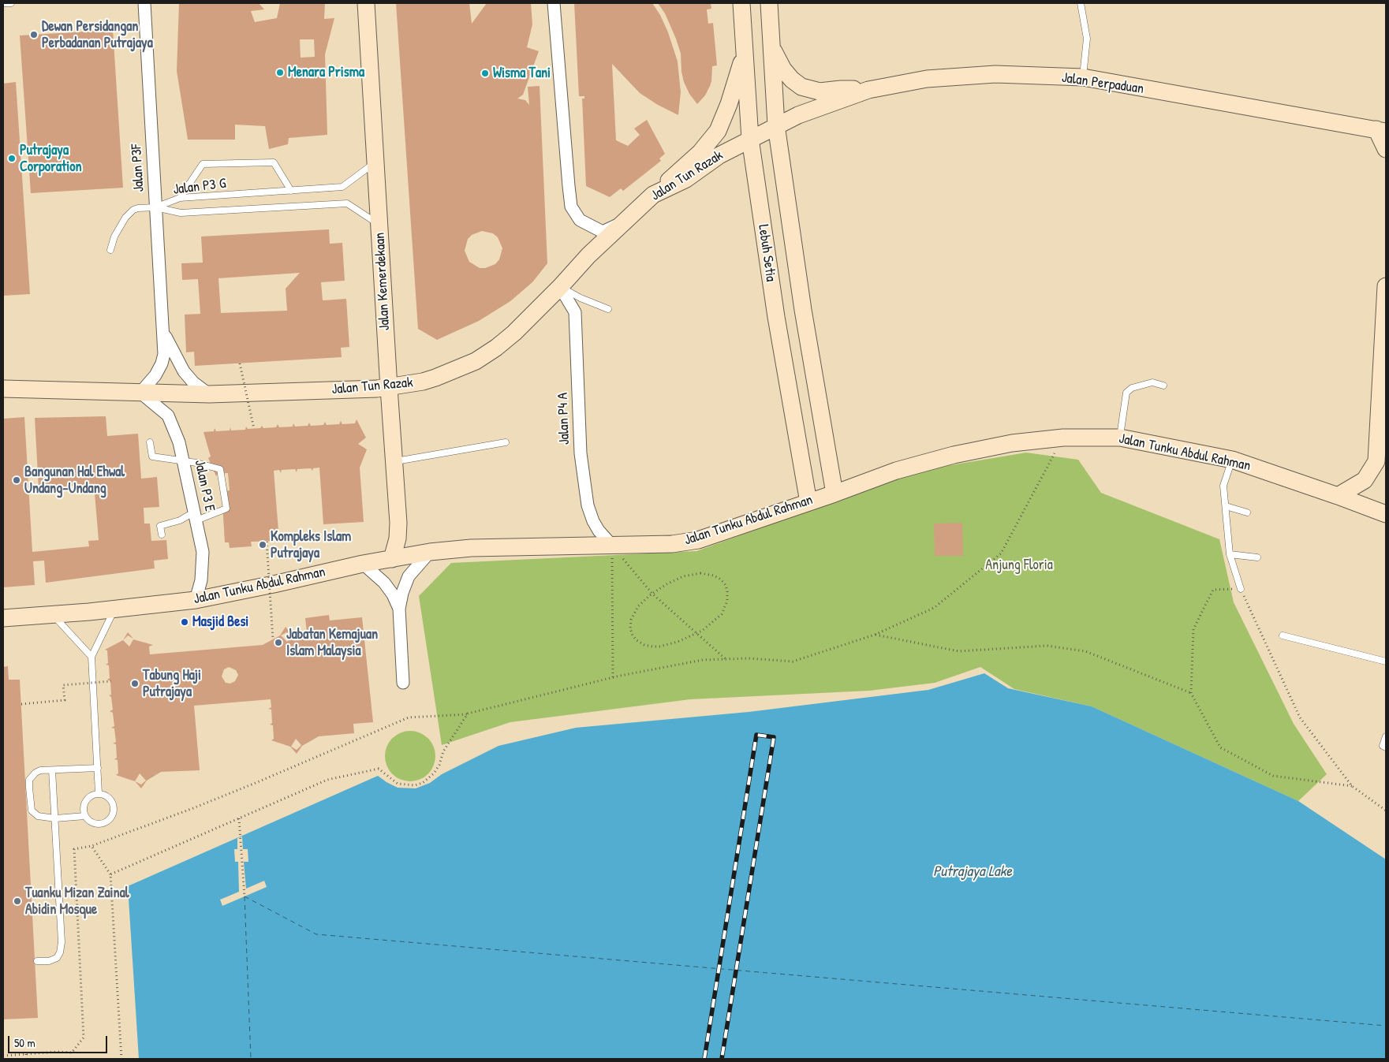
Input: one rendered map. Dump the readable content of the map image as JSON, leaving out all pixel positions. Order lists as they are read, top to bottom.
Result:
{
  "streets": {
    "street": [
      "Jalan Perpaduan",
      "Jalan P3F",
      "Jalan Tun Razak",
      "Lebuh Setia",
      "Jalan Kemerdekaan",
      "Jalan P4 A",
      "Jalan Tunku Abdul Rahman",
      "Jalan P3 E"
    ],
    "lane": ["Jalan P3 G"]
  },
  "crossings": [
    ["Jalan Perpaduan", "Jalan Tun Razak"],
    ["Jalan Perpaduan", "Lebuh Setia"],
    ["Jalan P3F", "Jalan Tun Razak"],
    ["Jalan P3F", "Jalan P3 G"],
    ["Jalan P3F", "Jalan P3 E"],
    ["Jalan Tun Razak", "Lebuh Setia"],
    ["Jalan Tun Razak", "Jalan Kemerdekaan"],
    ["Jalan Tun Razak", "Jalan P4 A"],
    ["Jalan Tun Razak", "Jalan P3 E"],
    ["Jalan P3 G", "Jalan Kemerdekaan"],
    ["Lebuh Setia", "Jalan Tunku Abdul Rahman"],
    ["Jalan Kemerdekaan", "Jalan Tunku Abdul Rahman"],
    ["Jalan P4 A", "Jalan Tunku Abdul Rahman"],
    ["Jalan Tunku Abdul Rahman", "Jalan P3 E"]
  ],
  "water": ["Putrajaya Lake"],
  "parks": ["Anjung Floria"],
  "places": [
    "Dewan Persidangan Perbadanan Putrajaya",
    "Menara Prisma",
    "Wisma Tani",
    "Putrajaya Corporation",
    "Bangunan Hal Ehwal Undang-Undang",
    "Kompleks Islam Putrajaya",
    "Masjid Besi",
    "Jabatan Kemajuan Islam Malaysia",
    "Tabung Haji Putrajaya",
    "Tuanku Mizan Zainal Abidin Mosque"
  ],
  "scale_bar": "50 m"
}
